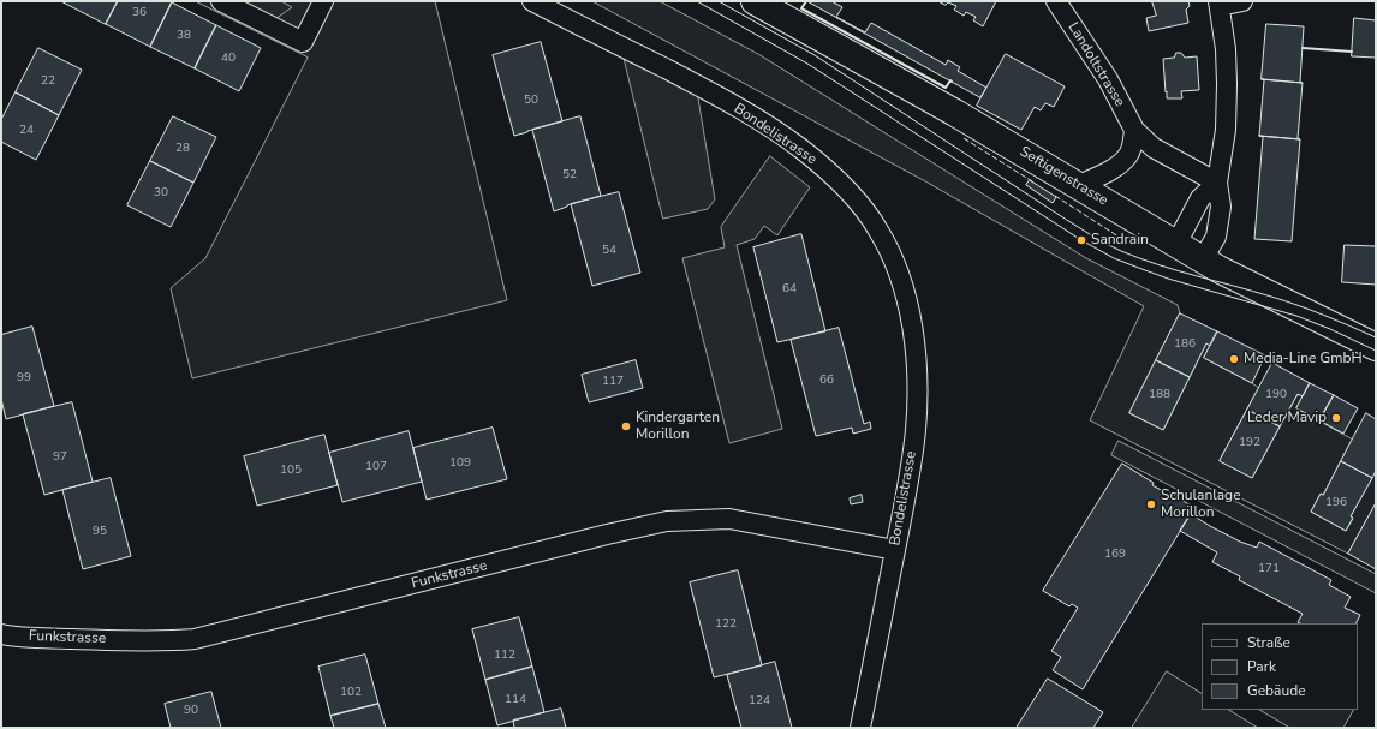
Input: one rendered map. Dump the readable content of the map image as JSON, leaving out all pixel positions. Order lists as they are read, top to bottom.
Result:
{
  "streets": {
    "main road": ["Seftigenstrasse"],
    "street": ["Landoltstrasse", "Bondelistrasse", "Funkstrasse"]
  },
  "crossings": [
    ["Bondelistrasse", "Funkstrasse"]
  ],
  "places": [
    "Sandrain",
    "Media-Line GmbH",
    "Leder Mavip",
    "Kindergarten Morillon",
    "Schulanlage Morillon"
  ],
  "house_numbers": [
    "36",
    "38",
    "40",
    "22",
    "50",
    "24",
    "28",
    "52",
    "30",
    "54",
    "64",
    "186",
    "99",
    "66",
    "117",
    "188",
    "190",
    "192",
    "97",
    "109",
    "107",
    "105",
    "196",
    "95",
    "169",
    "171",
    "122",
    "112",
    "102",
    "114",
    "124",
    "90"
  ],
  "legend": ["Straße", "Park", "Gebäude"]
}
